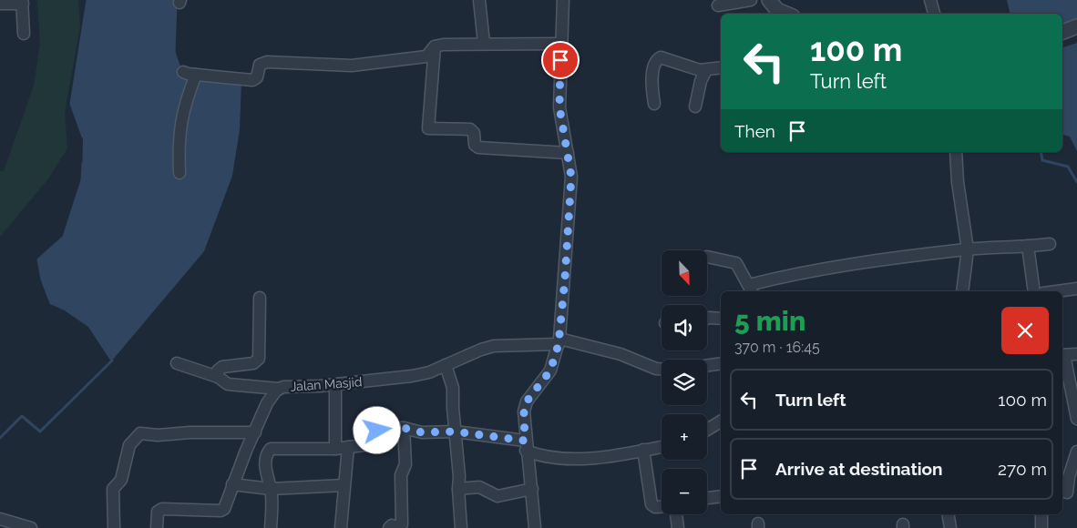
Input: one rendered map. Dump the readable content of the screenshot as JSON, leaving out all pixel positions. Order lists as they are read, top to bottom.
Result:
{
  "streets": {
    "street": ["Jalan Masjid"]
  },
  "north": "bottom right",
  "page": {
    "turn": ["100 m", "Turn left"],
    "then": "Then",
    "map_buttons": ["+", "−"],
    "heading": ["5 min", "370 m · 16:45"],
    "list": [
      {
        "name": "Turn left",
        "value": "100 m"
      },
      {
        "name": "Arrive at destination",
        "value": "270 m"
      }
    ]
  }
}
